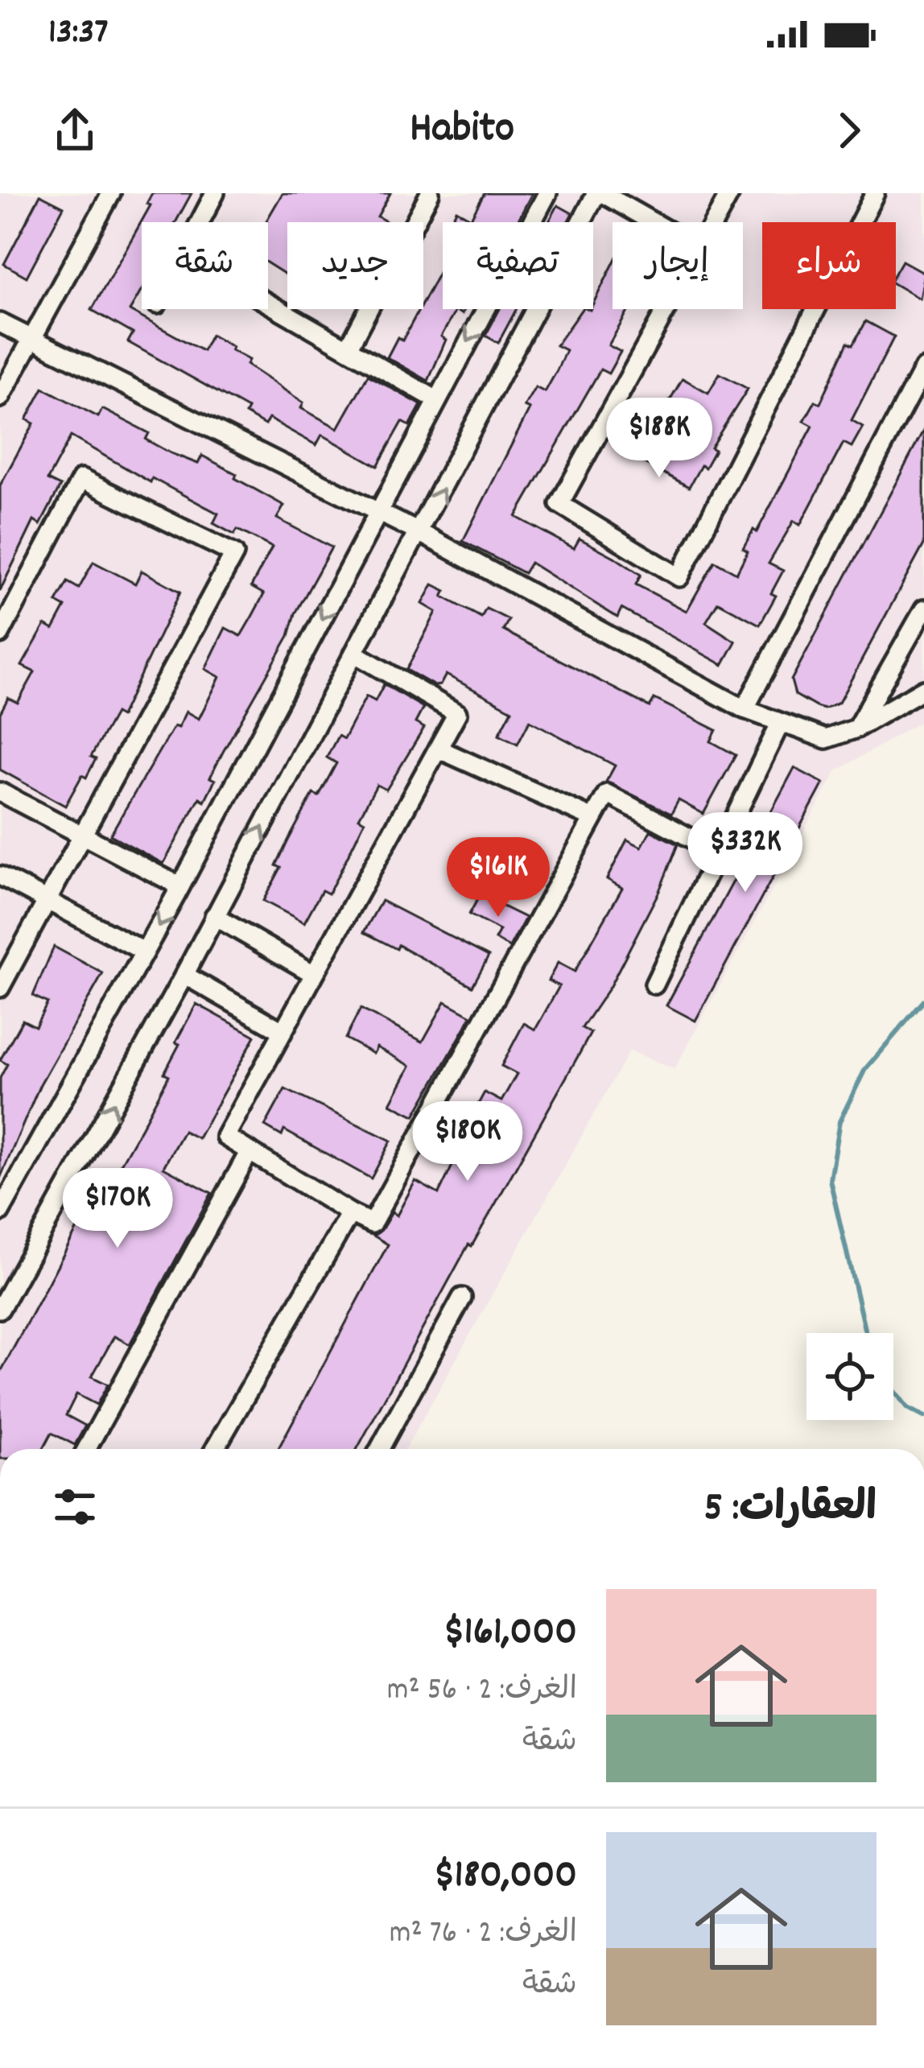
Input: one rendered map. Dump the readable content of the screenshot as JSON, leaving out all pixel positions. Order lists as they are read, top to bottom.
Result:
{
  "page": {
    "status": "13:37",
    "header": "Habito",
    "chip": [
      "شراء",
      "إيجار",
      "تصفية",
      "جديد",
      "شقة"
    ],
    "price": [
      "$188K",
      "$332K",
      "$161K",
      "$180K",
      "$170K"
    ],
    "heading": "العقارات: 5",
    "list": [
      {
        "name": "$161,000",
        "note": "الغرف: 2 · 56 m² · شقة"
      },
      {
        "name": "$180,000",
        "note": "الغرف: 2 · 76 m² · شقة"
      }
    ]
  }
}
